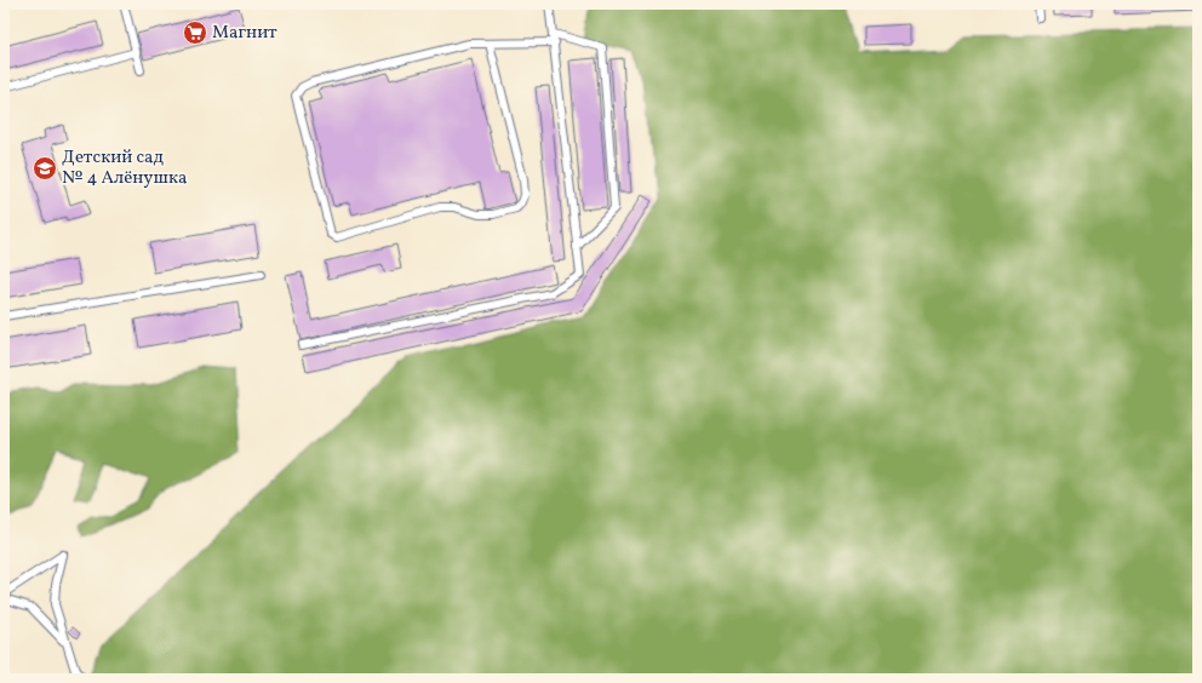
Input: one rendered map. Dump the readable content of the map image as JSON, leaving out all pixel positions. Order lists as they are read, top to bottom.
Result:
{
  "places": {
    "supermarket": ["Магнит"],
    "school or university": ["Детский сад № 4 Алёнушка"]
  }
}
